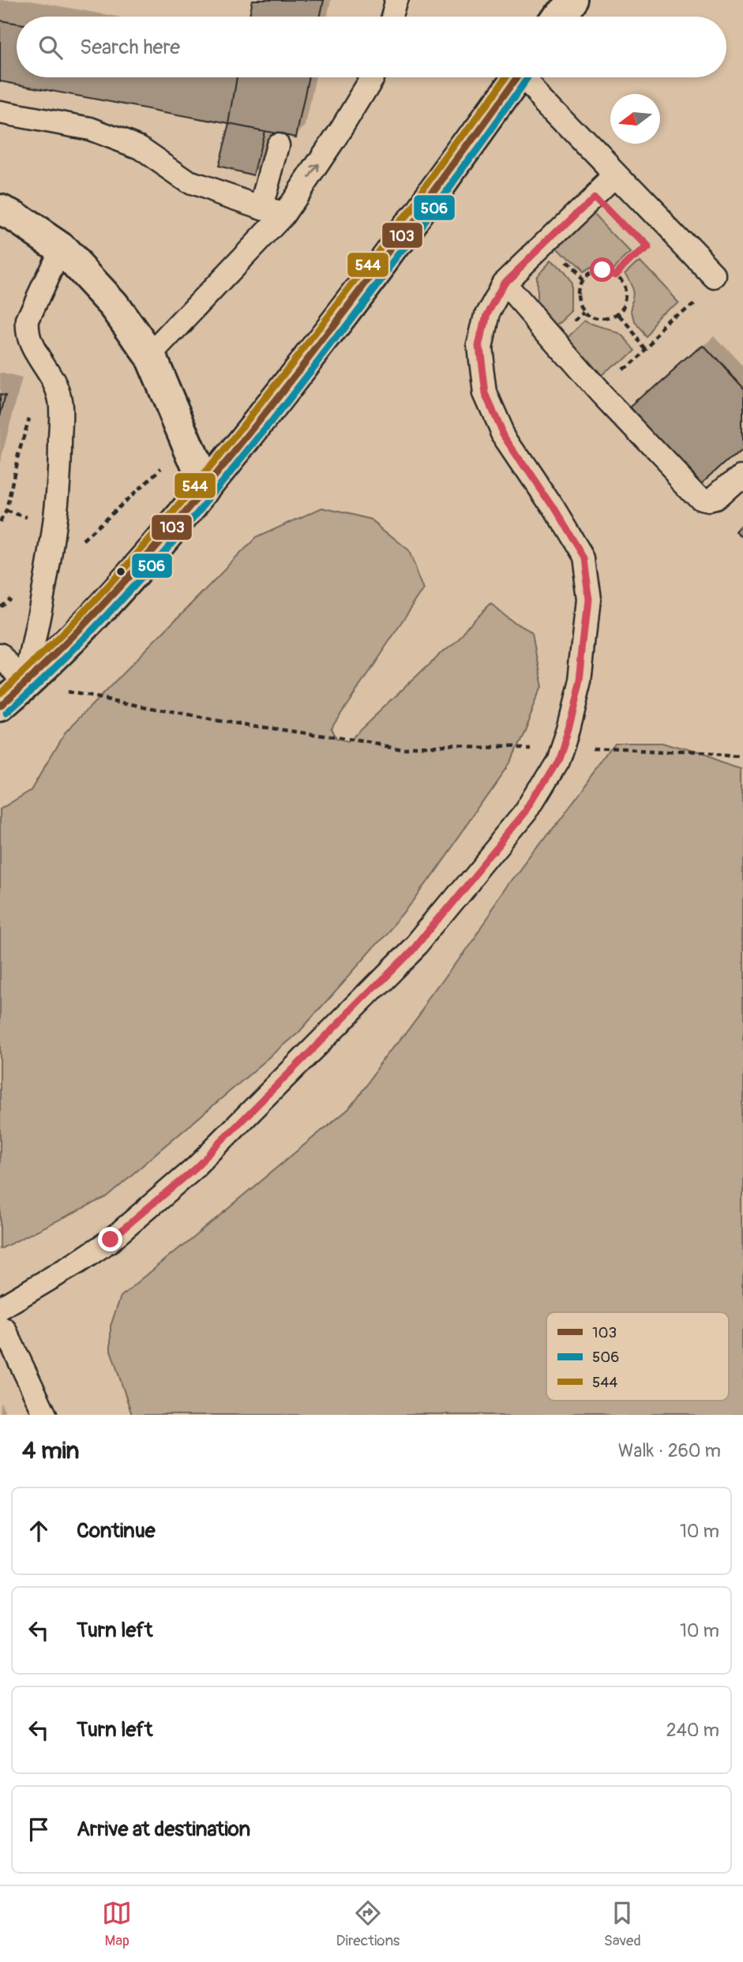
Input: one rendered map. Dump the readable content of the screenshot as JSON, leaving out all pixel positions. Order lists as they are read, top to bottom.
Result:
{
  "lines": ["transit line 103", "transit line 506", "transit line 544"],
  "legend": ["103", "506", "544"],
  "north": "left",
  "page": {
    "search": "Search here",
    "heading": ["4 min", "Walk · 260 m"],
    "list": [
      ["Continue", "10 m"],
      ["Turn left", "10 m"],
      ["Turn left", "240 m"],
      "Arrive at destination"
    ],
    "nav": ["Map", "Directions", "Saved"]
  }
}
